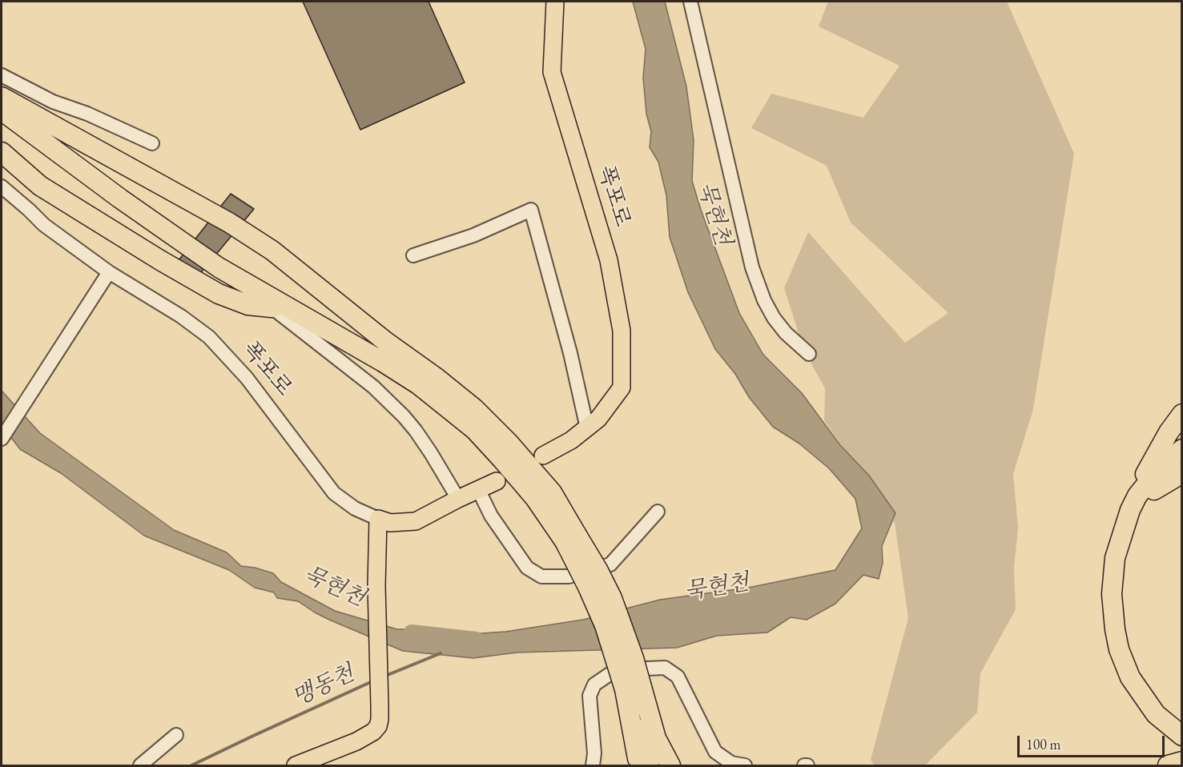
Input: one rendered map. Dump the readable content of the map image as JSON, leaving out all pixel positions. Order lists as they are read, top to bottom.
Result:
{
  "streets": {
    "main road": ["폭포로"]
  },
  "water": ["묵현천", "맹동천"],
  "scale_bar": "100 m"
}
